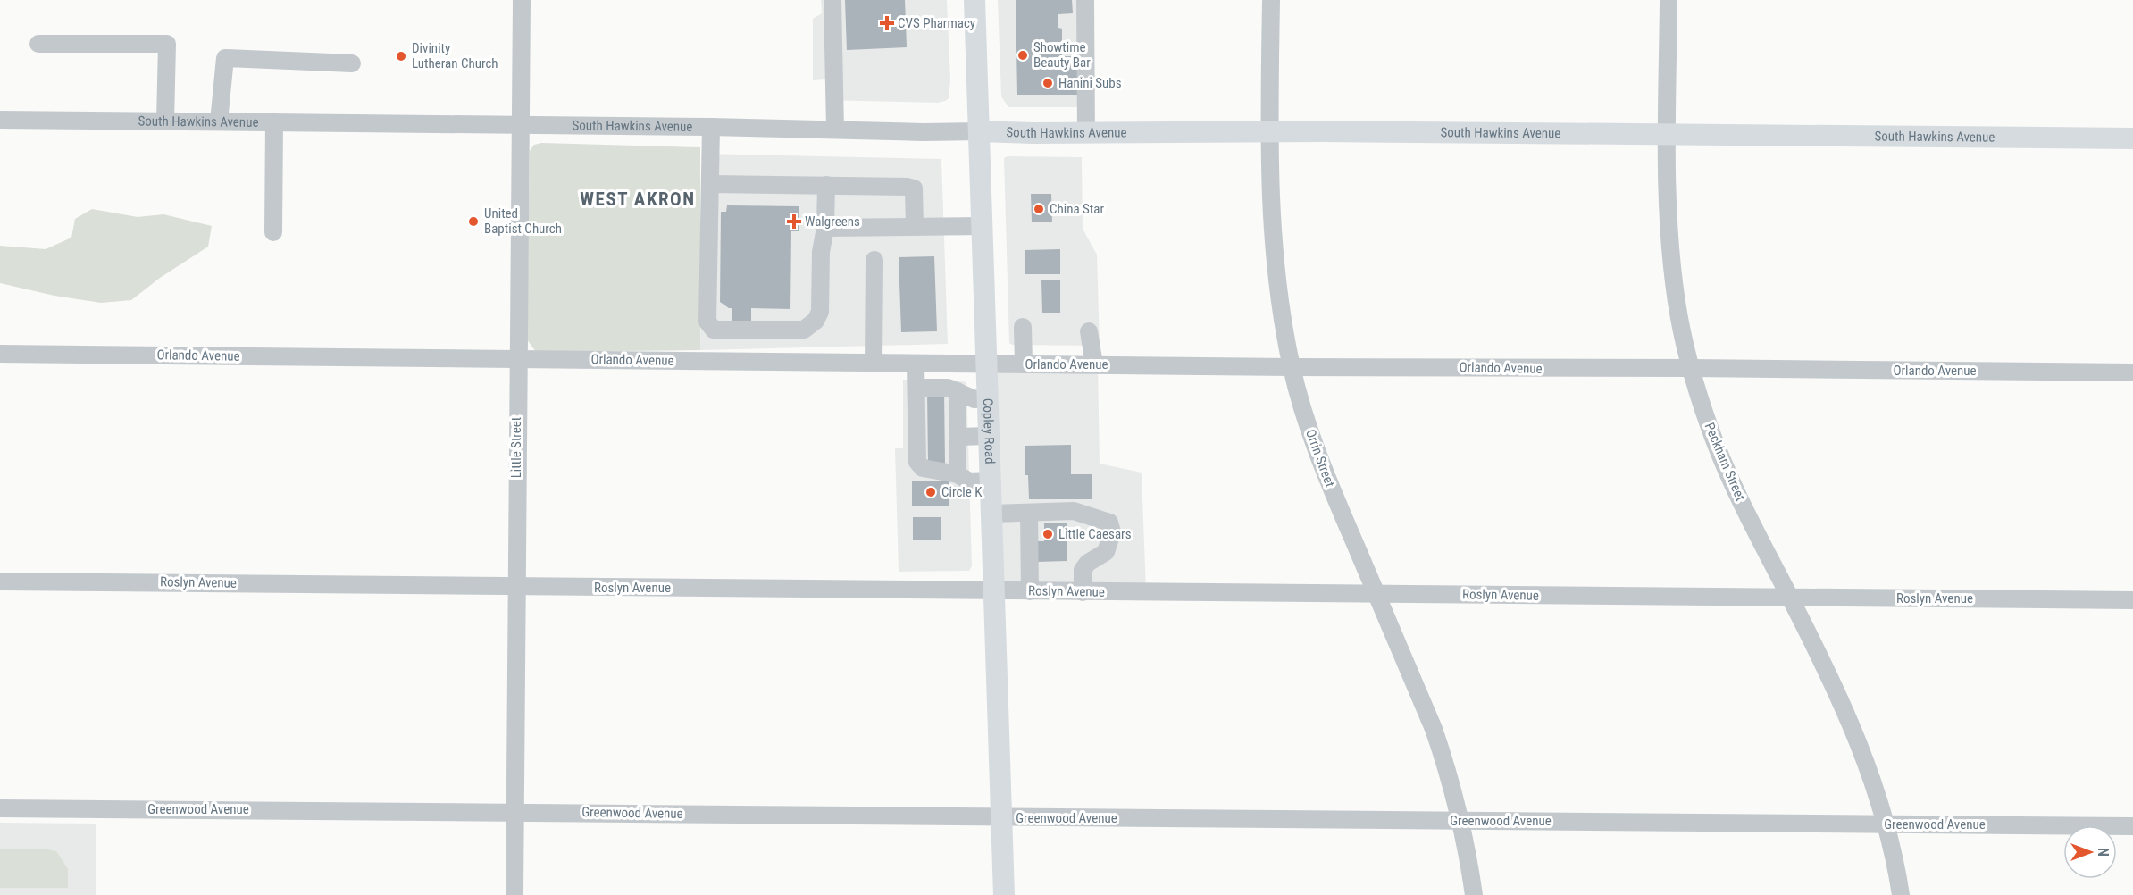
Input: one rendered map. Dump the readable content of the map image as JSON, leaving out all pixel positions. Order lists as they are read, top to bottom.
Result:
{
  "streets": {
    "main road": ["South Hawkins Avenue", "Copley Road"],
    "street": [
      "Orlando Avenue",
      "Little Street",
      "Orrin Street",
      "Peckham Street",
      "Roslyn Avenue",
      "Greenwood Avenue"
    ]
  },
  "crossings": [
    ["South Hawkins Avenue", "Copley Road"],
    ["South Hawkins Avenue", "Little Street"],
    ["South Hawkins Avenue", "Orrin Street"],
    ["South Hawkins Avenue", "Peckham Street"],
    ["Orlando Avenue", "Copley Road"],
    ["Orlando Avenue", "Little Street"],
    ["Orlando Avenue", "Orrin Street"],
    ["Orlando Avenue", "Peckham Street"],
    ["Copley Road", "Roslyn Avenue"],
    ["Copley Road", "Greenwood Avenue"],
    ["Little Street", "Roslyn Avenue"],
    ["Little Street", "Greenwood Avenue"],
    ["Orrin Street", "Roslyn Avenue"],
    ["Orrin Street", "Greenwood Avenue"],
    ["Peckham Street", "Roslyn Avenue"],
    ["Peckham Street", "Greenwood Avenue"]
  ],
  "districts": ["WEST AKRON"],
  "places": {
    "health": ["CVS Pharmacy", "Walgreens"],
    "other": [
      "Showtime Beauty Bar",
      "Divinity Lutheran Church",
      "Hanini Subs",
      "China Star",
      "United Baptist Church",
      "Circle K",
      "Little Caesars"
    ]
  },
  "north": "right"
}
